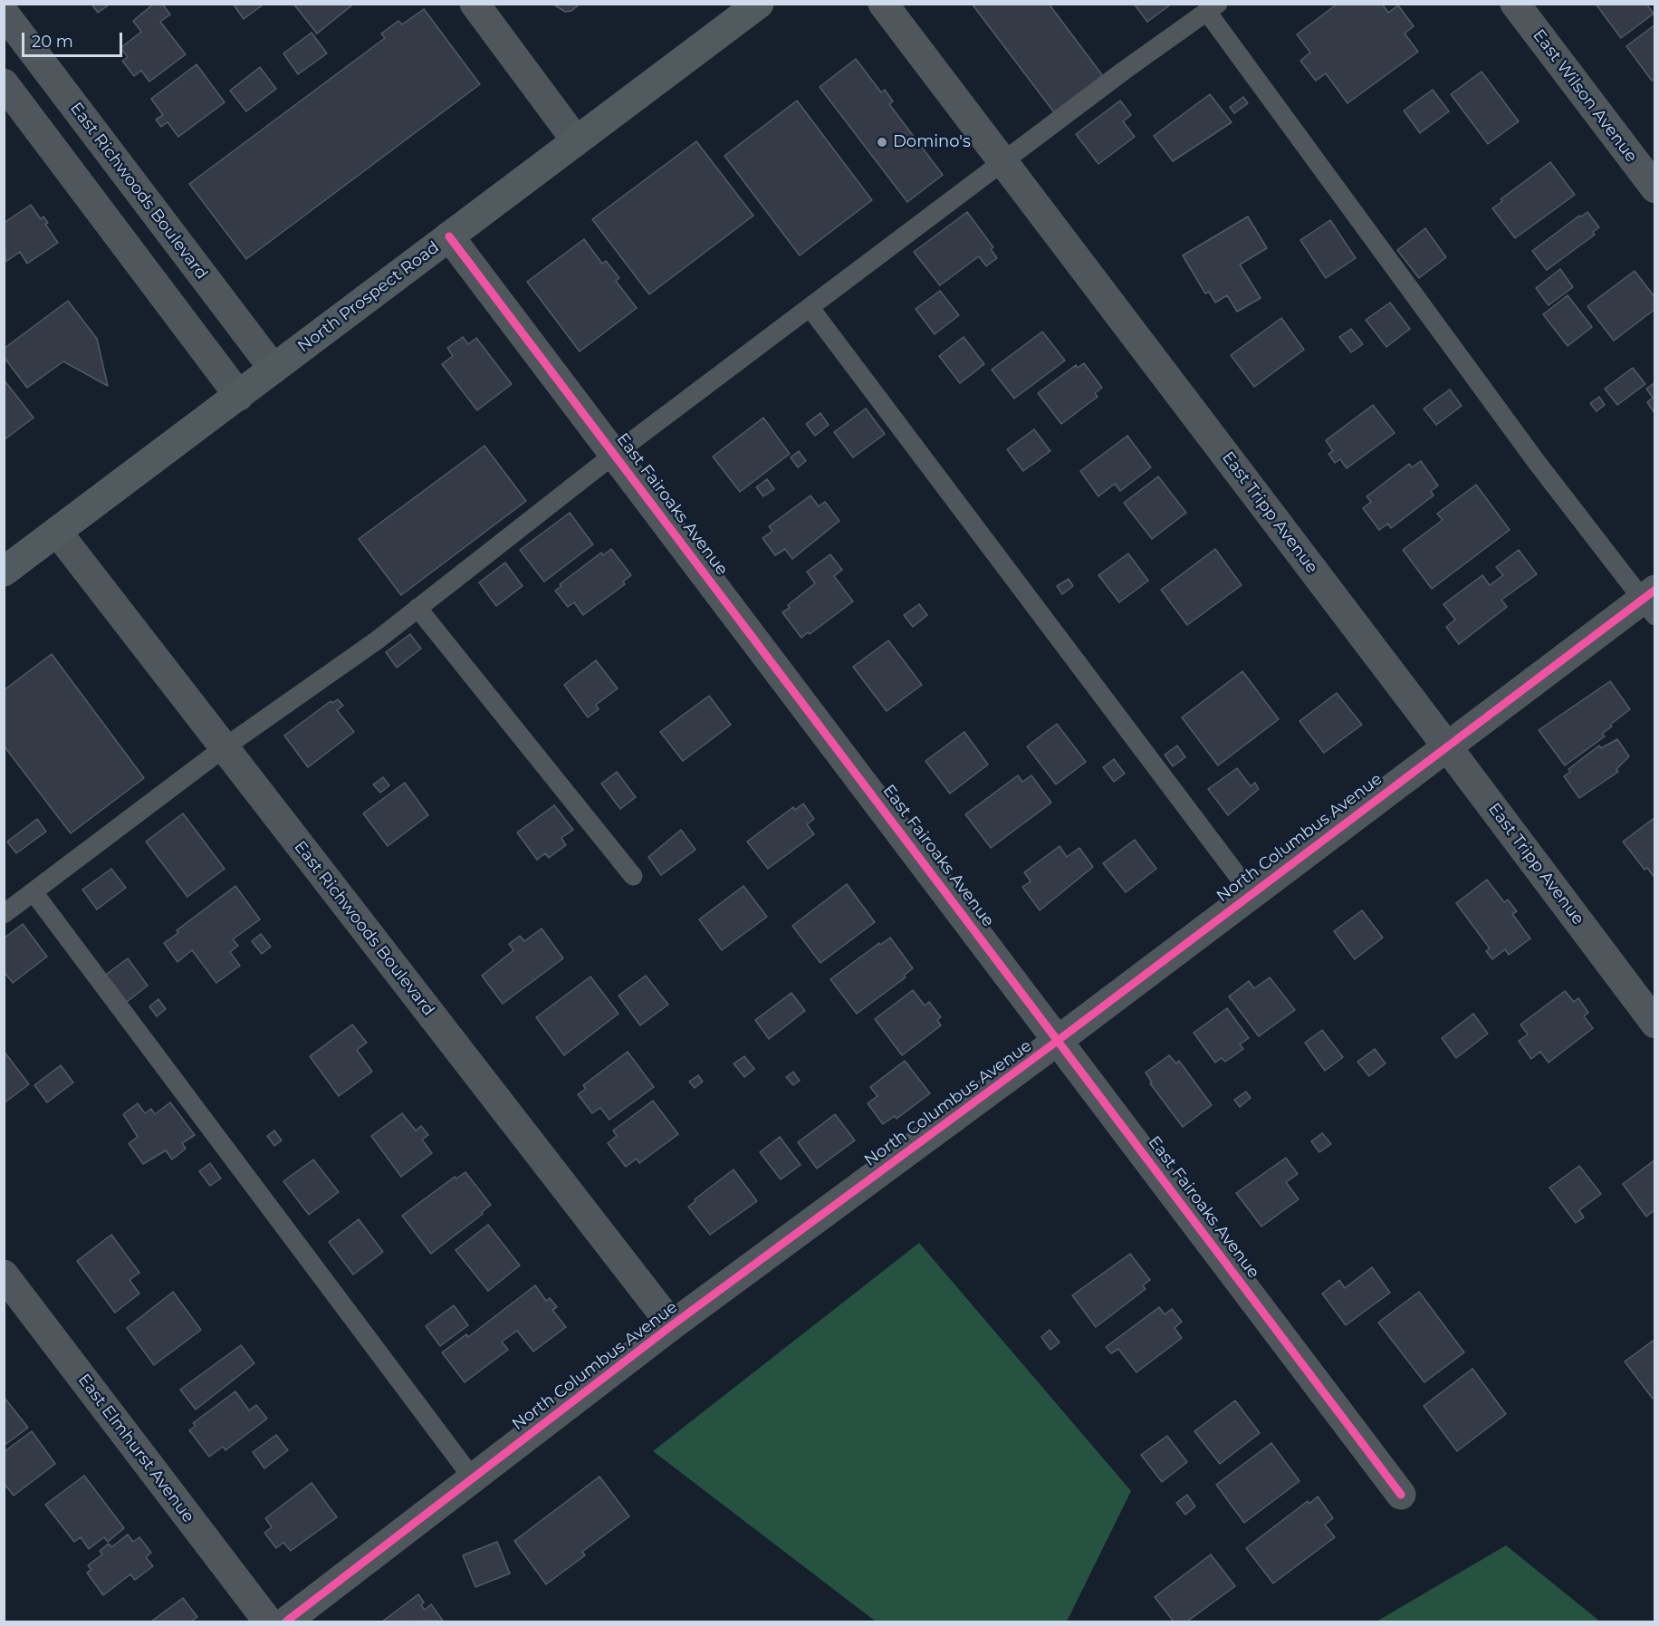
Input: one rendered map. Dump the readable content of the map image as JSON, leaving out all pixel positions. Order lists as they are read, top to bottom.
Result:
{
  "streets": {
    "main road": ["North Prospect Road"],
    "street": [
      "East Wilson Avenue",
      "East Richwoods Boulevard",
      "East Fairoaks Avenue",
      "East Tripp Avenue",
      "North Columbus Avenue",
      "East Elmhurst Avenue"
    ]
  },
  "crossings": [
    ["East Richwoods Boulevard", "North Prospect Road"],
    ["East Richwoods Boulevard", "North Columbus Avenue"],
    ["North Prospect Road", "East Fairoaks Avenue"],
    ["East Fairoaks Avenue", "North Columbus Avenue"],
    ["East Tripp Avenue", "North Columbus Avenue"]
  ],
  "places": ["Domino's"],
  "scale_bar": "20 m"
}
